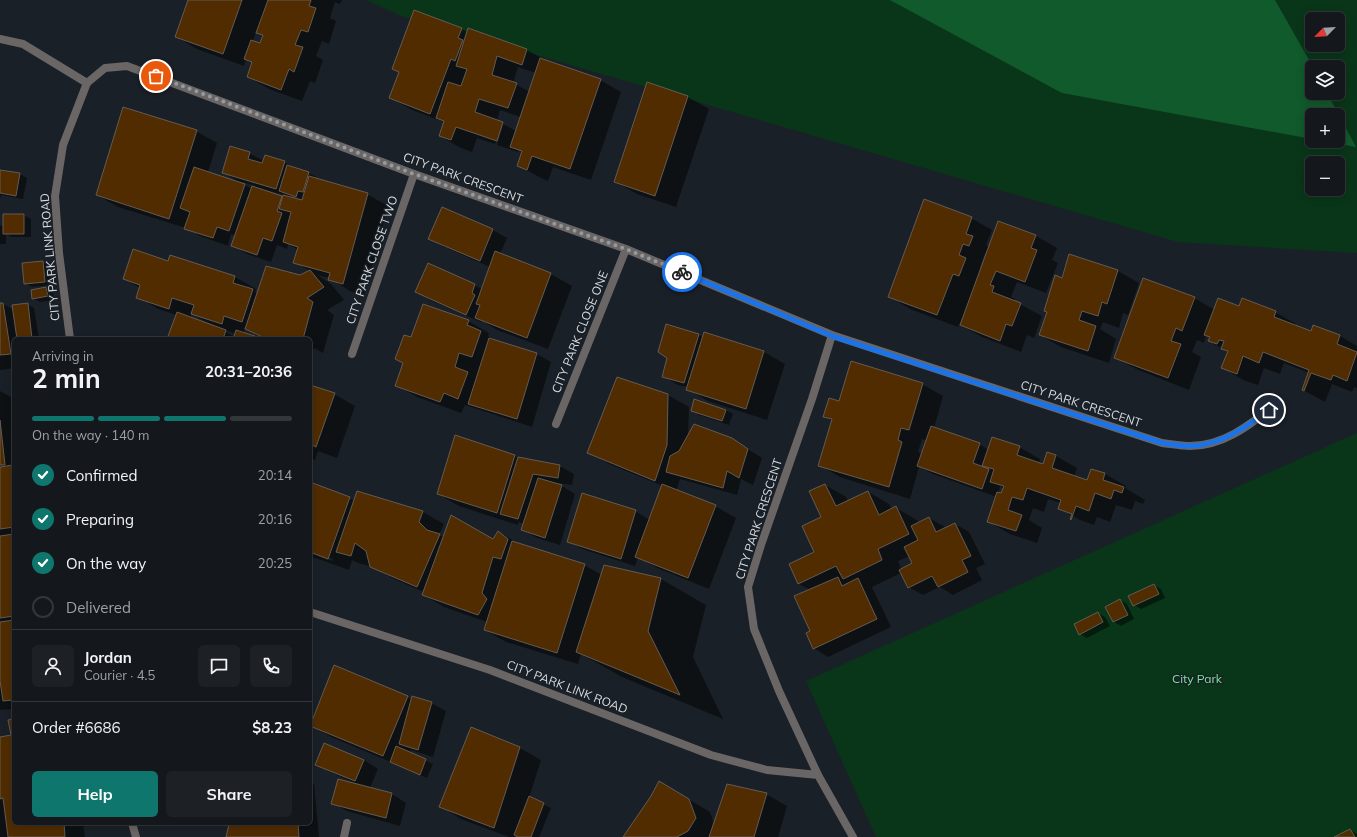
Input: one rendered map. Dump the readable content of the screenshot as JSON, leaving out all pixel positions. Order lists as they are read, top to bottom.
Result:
{
  "streets": {
    "street": [
      "CITY PARK CRESCENT",
      "CITY PARK LINK ROAD",
      "CITY PARK CLOSE TWO",
      "CITY PARK CLOSE ONE"
    ]
  },
  "crossings": [
    ["CITY PARK CRESCENT", "CITY PARK LINK ROAD"],
    ["CITY PARK CRESCENT", "CITY PARK CLOSE TWO"],
    ["CITY PARK CRESCENT", "CITY PARK CLOSE ONE"]
  ],
  "parks": ["City Park"],
  "north": "bottom left",
  "page": {
    "map_buttons": ["+", "−"],
    "heading": ["2 min", "Arriving in", "20:31–20:36"],
    "panel": [
      "Jordan",
      "Courier · 4.5",
      "Order #6686",
      "$8.23"
    ],
    "bar": "On the way · 140 m",
    "list": [
      ["Confirmed", "20:14"],
      ["Preparing", "20:16"],
      ["On the way", "20:25"],
      "Delivered"
    ],
    "buttons": ["Help", "Share"]
  }
}
